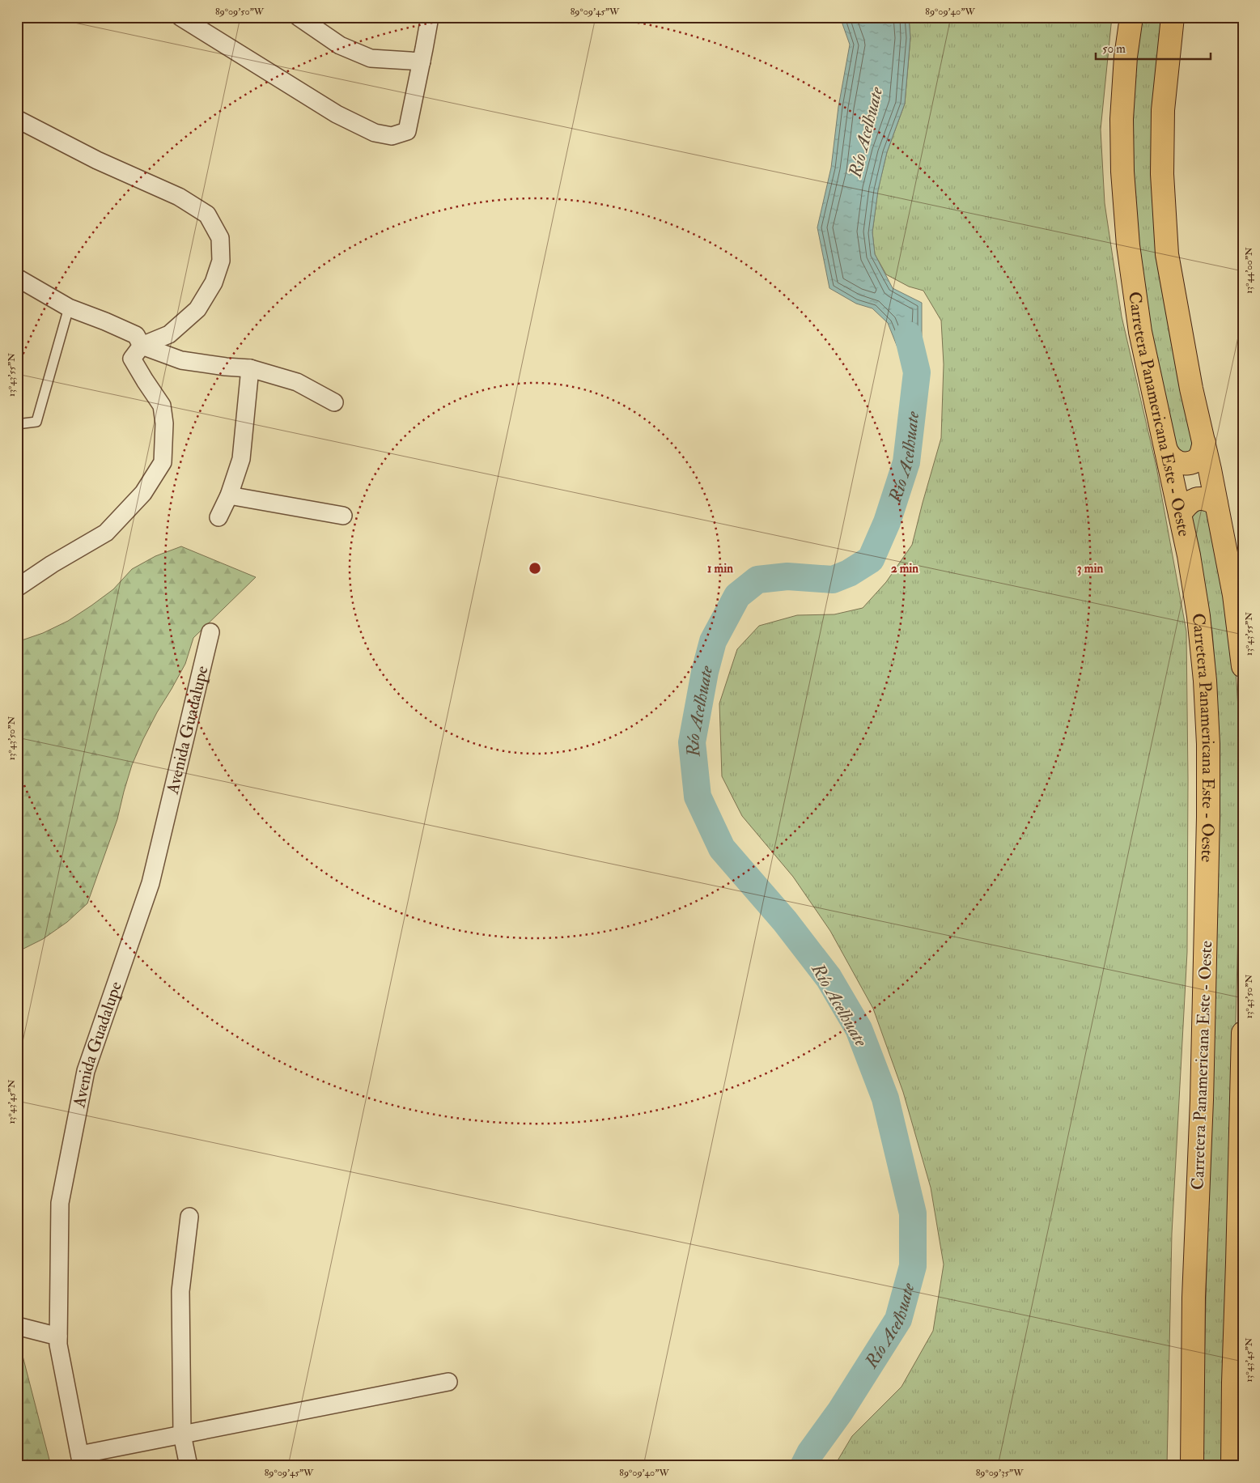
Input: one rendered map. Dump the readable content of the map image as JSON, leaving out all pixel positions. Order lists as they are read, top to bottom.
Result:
{
  "streets": {
    "highway": ["Carretera Panamericana Este - Oeste"],
    "street": ["Avenida Guadalupe"]
  },
  "water": ["Río Acelhuate"],
  "scale_bar": "50 m",
  "coordinates": [
    "89°09'50\"W",
    "89°09'45\"W",
    "89°09'40\"W",
    "13°44'00\"N",
    "13°43'55\"N",
    "13°43'50\"N",
    "13°43'45\"N",
    "89°09'35\"W"
  ],
  "rings": ["1 min", "2 min", "3 min"]
}
